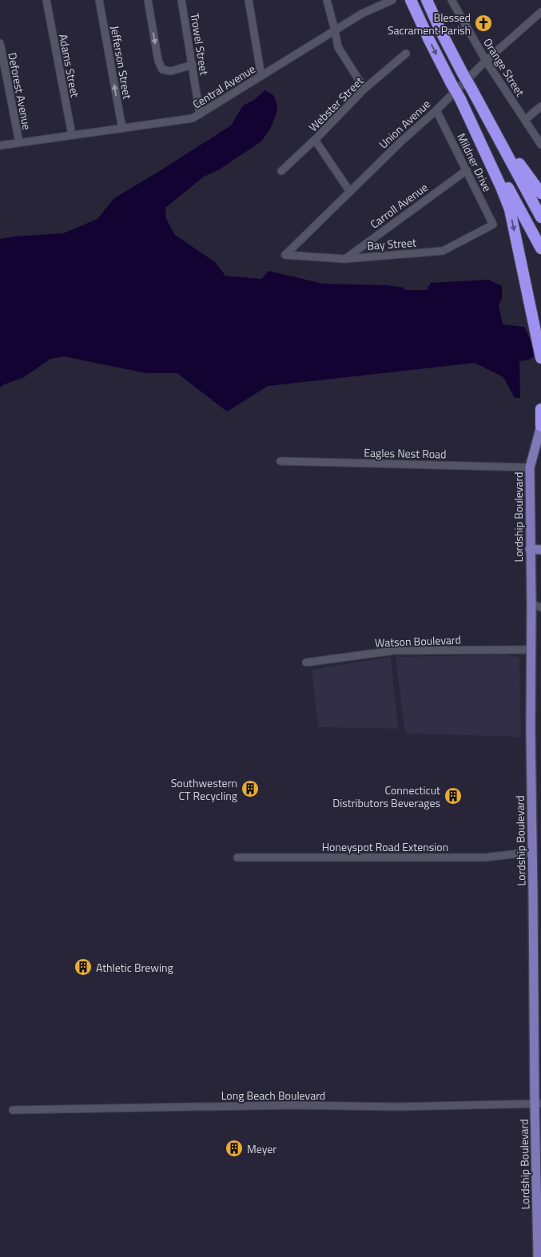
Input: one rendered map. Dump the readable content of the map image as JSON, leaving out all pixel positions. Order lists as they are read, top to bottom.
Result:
{
  "streets": {
    "main road": ["Lordship Boulevard"],
    "street": [
      "Trowel Street",
      "Jefferson Street",
      "Adams Street",
      "Orange Street",
      "Central Avenue",
      "Deforest Avenue",
      "Webster Street",
      "Union Avenue",
      "Mildner Drive",
      "Carroll Avenue",
      "Bay Street",
      "Eagles Nest Road",
      "Watson Boulevard",
      "Honeyspot Road Extension",
      "Long Beach Boulevard"
    ]
  },
  "crossings": [
    ["Trowel Street", "Central Avenue"],
    ["Jefferson Street", "Central Avenue"],
    ["Adams Street", "Central Avenue"],
    ["Orange Street", "Union Avenue"],
    ["Central Avenue", "Deforest Avenue"],
    ["Union Avenue", "Mildner Drive"],
    ["Union Avenue", "Bay Street"],
    ["Mildner Drive", "Carroll Avenue"],
    ["Mildner Drive", "Bay Street"],
    ["Carroll Avenue", "Bay Street"],
    ["Eagles Nest Road", "Lordship Boulevard"],
    ["Lordship Boulevard", "Watson Boulevard"],
    ["Lordship Boulevard", "Honeyspot Road Extension"],
    ["Lordship Boulevard", "Long Beach Boulevard"]
  ],
  "one_way": ["Jefferson Street"],
  "places": {
    "church": ["Blessed Sacrament Parish"],
    "building": [
      "Southwestern CT Recycling",
      "Connecticut Distributors Beverages",
      "Athletic Brewing",
      "Meyer"
    ]
  }
}
